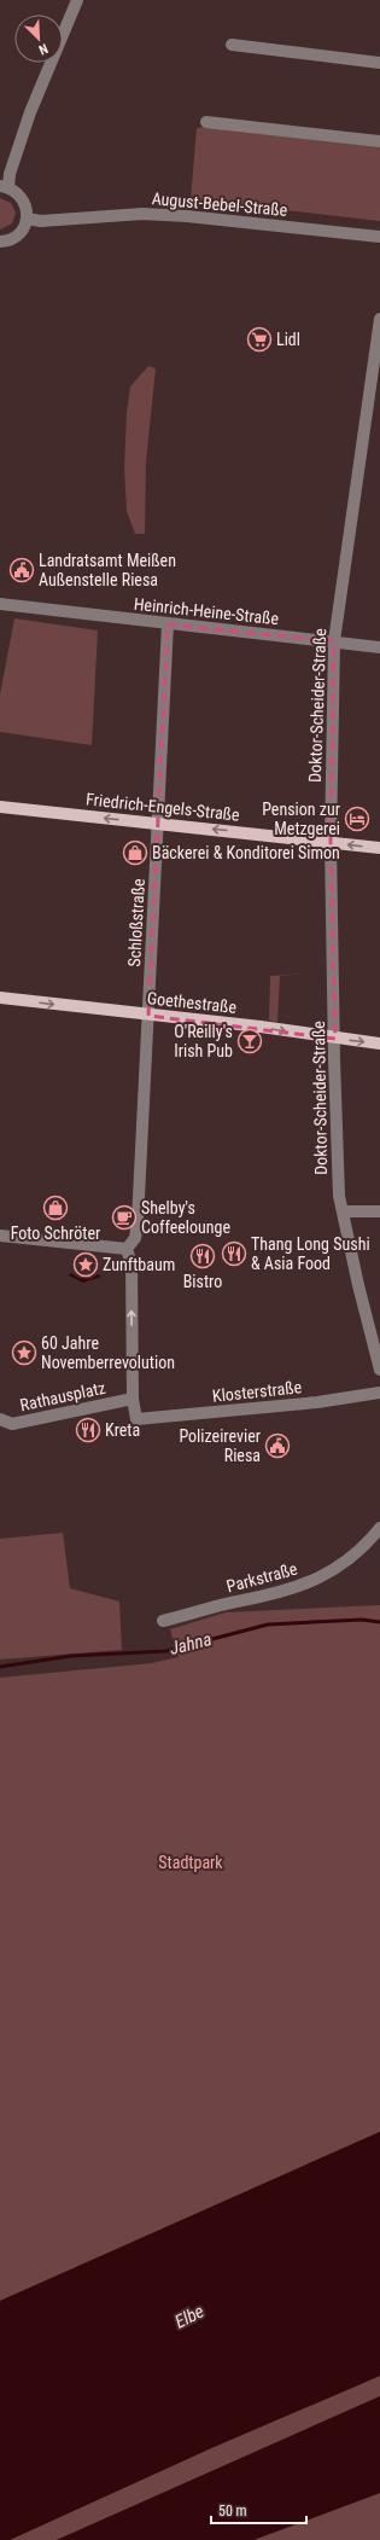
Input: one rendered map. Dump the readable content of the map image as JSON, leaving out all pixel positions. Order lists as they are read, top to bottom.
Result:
{
  "streets": {
    "main road": ["Friedrich-Engels-Straße", "Goethestraße"],
    "street": [
      "August-Bebel-Straße",
      "Heinrich-Heine-Straße",
      "Doktor-Scheider-Straße",
      "Schloßstraße",
      "Klosterstraße",
      "Rathausplatz",
      "Parkstraße"
    ]
  },
  "crossings": [
    ["Heinrich-Heine-Straße", "Doktor-Scheider-Straße"],
    ["Heinrich-Heine-Straße", "Schloßstraße"],
    ["Doktor-Scheider-Straße", "Friedrich-Engels-Straße"],
    ["Doktor-Scheider-Straße", "Goethestraße"],
    ["Friedrich-Engels-Straße", "Schloßstraße"],
    ["Schloßstraße", "Goethestraße"],
    ["Klosterstraße", "Rathausplatz"]
  ],
  "one_way": ["Friedrich-Engels-Straße", "Goethestraße"],
  "water": ["Jahna", "Elbe"],
  "parks": ["Stadtpark"],
  "places": {
    "supermarket": ["Lidl"],
    "public building": ["Landratsamt Meißen Außenstelle Riesa", "Polizeirevier Riesa"],
    "hotel": ["Pension zur Metzgerei"],
    "shop": ["Bäckerei & Konditorei Simon", "Foto Schröter"],
    "bar": ["O'Reilly's Irish Pub"],
    "cafe": ["Shelby's Coffeelounge"],
    "restaurant": ["Thang Long Sushi & Asia Food", "Bistro", "Kreta"],
    "place": ["Zunftbaum", "60 Jahre Novemberrevolution"]
  },
  "scale_bar": "50 m",
  "north": "bottom right"
}
